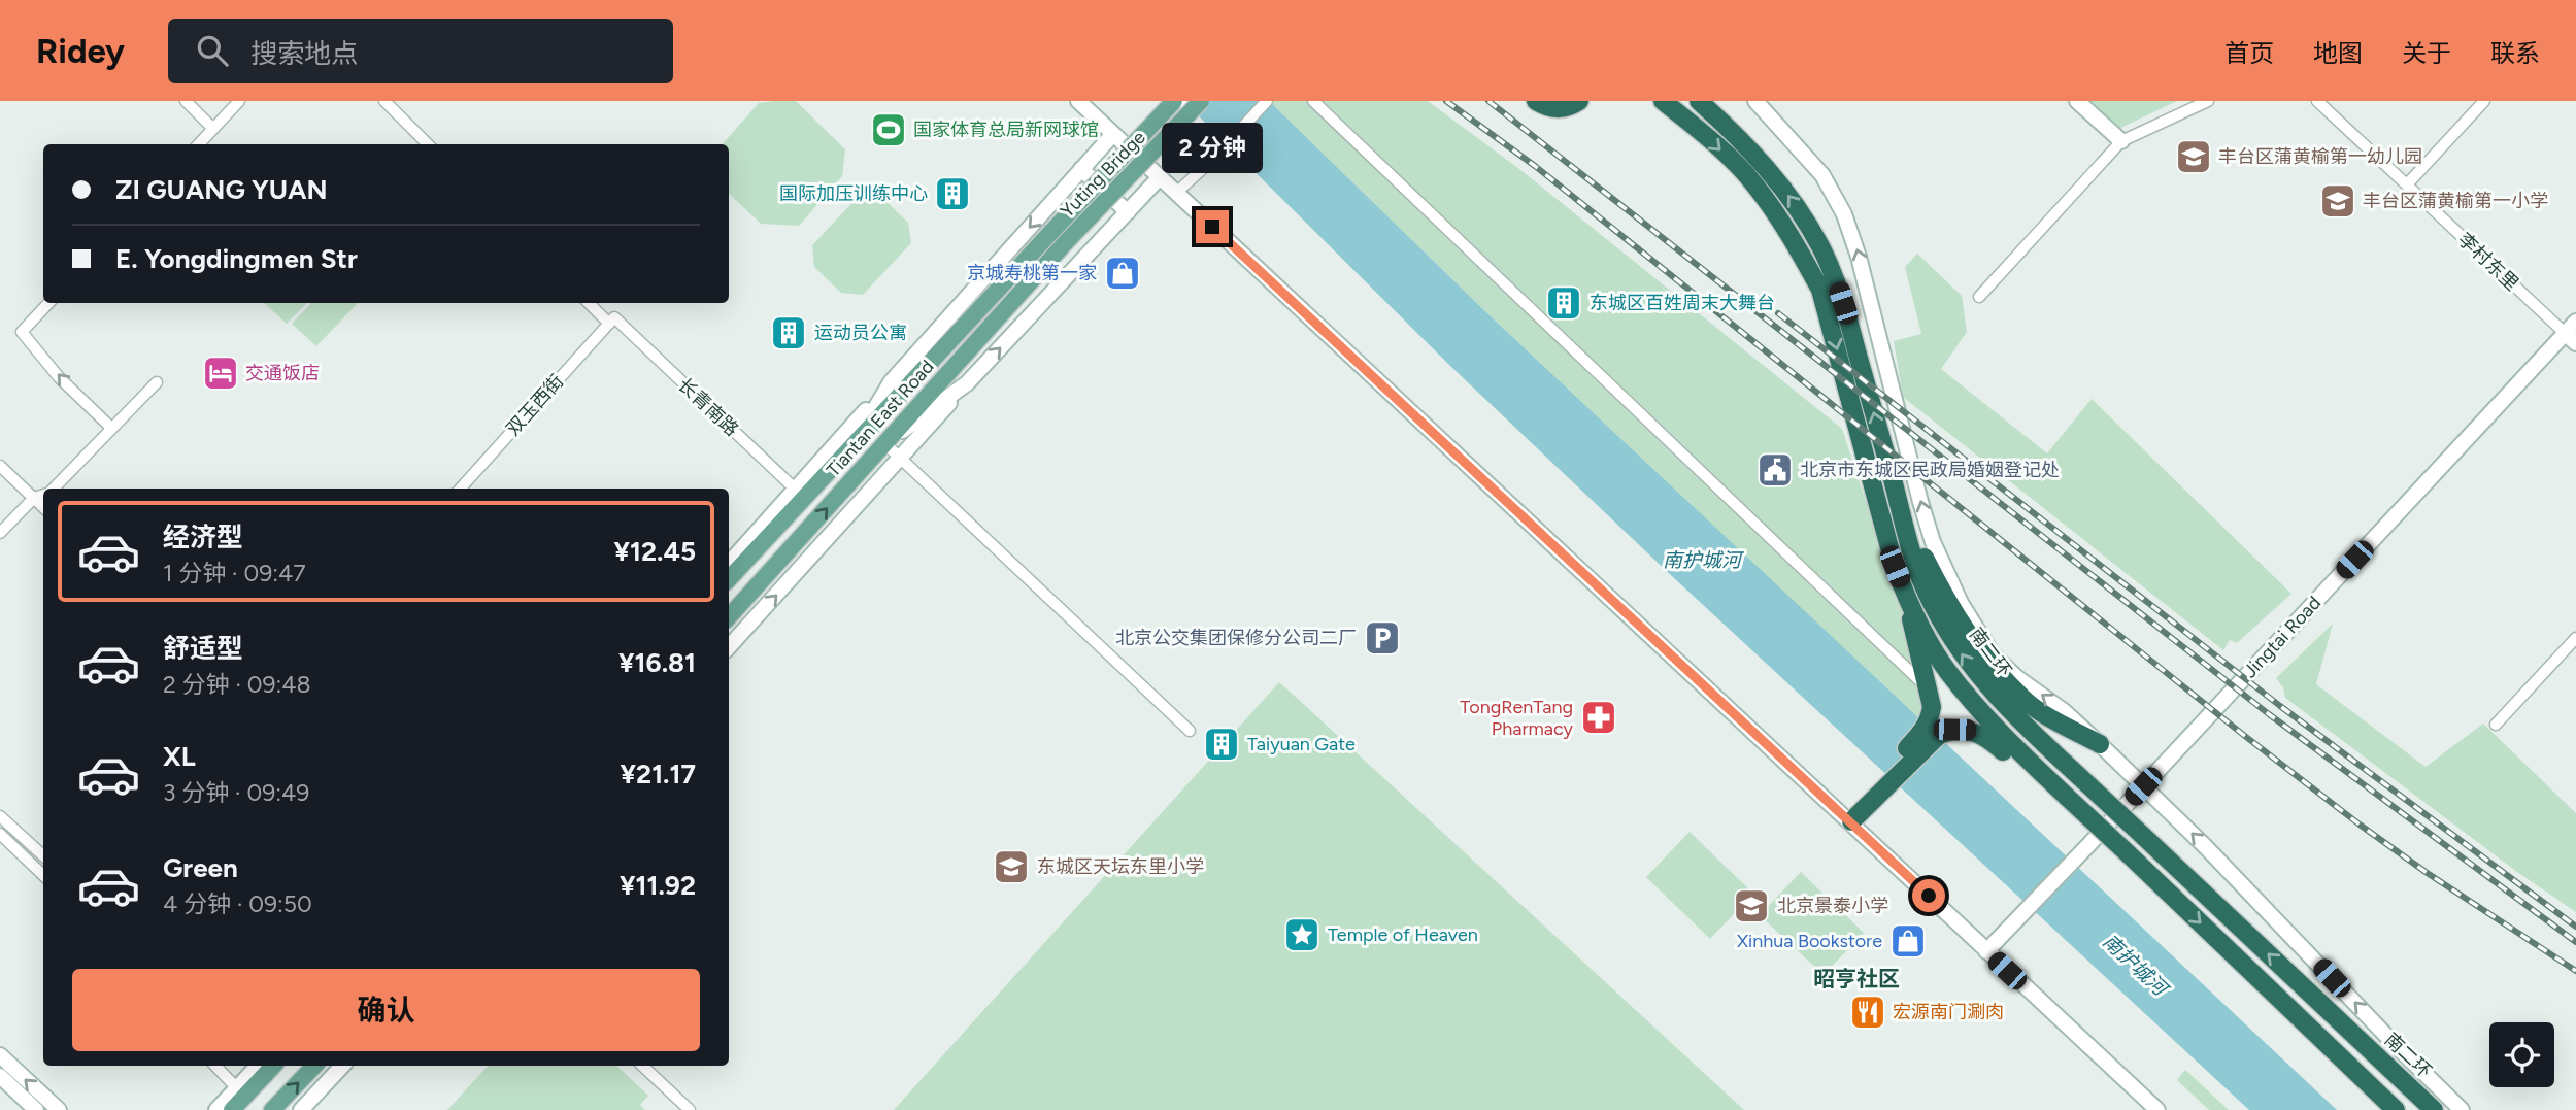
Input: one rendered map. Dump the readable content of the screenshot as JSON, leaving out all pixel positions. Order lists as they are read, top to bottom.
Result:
{
  "streets": {
    "highway": ["南二环"],
    "main road": ["Yuting Bridge", "Tiantan East Road"],
    "street": [
      "李村东里",
      "双玉西街",
      "长青南路",
      "Jingtai Road"
    ]
  },
  "crossings": [
    ["Yuting Bridge", "Tiantan East Road"],
    ["李村东里", "Jingtai Road"],
    ["双玉西街", "长青南路"],
    ["长青南路", "Tiantan East Road"]
  ],
  "districts": ["昭亨社区"],
  "water": ["南护城河"],
  "places": {
    "sports": ["国家体育总局新网球馆"],
    "school or university": [
      "丰台区蒲黄榆第一幼儿园",
      "丰台区蒲黄榆第一小学",
      "东城区天坛东里小学",
      "北京景泰小学"
    ],
    "building": [
      "国际加压训练中心",
      "东城区百姓周末大舞台",
      "运动员公寓",
      "Taiyuan Gate"
    ],
    "shop": ["京城寿桃第一家", "Xinhua Bookstore"],
    "hotel": ["交通饭店"],
    "public building": ["北京市东城区民政局婚姻登记处"],
    "parking": ["北京公交集团保修分公司二厂"],
    "pharmacy": ["TongRenTang Pharmacy"],
    "place": ["Temple of Heaven"],
    "restaurant": ["宏源南门涮肉"]
  },
  "page": {
    "header": "Ridey",
    "search": "搜索地点",
    "nav": [
      "首页",
      "地图",
      "关于",
      "联系"
    ],
    "bubble": "2 分钟",
    "banner": ["ZI GUANG YUAN", "E. Yongdingmen Str"],
    "list": [
      {
        "name": "经济型",
        "note": "1 分钟 · 09:47",
        "value": "¥12.45"
      },
      {
        "name": "舒适型",
        "note": "2 分钟 · 09:48",
        "value": "¥16.81"
      },
      {
        "name": "XL",
        "note": "3 分钟 · 09:49",
        "value": "¥21.17"
      },
      {
        "name": "Green",
        "note": "4 分钟 · 09:50",
        "value": "¥11.92"
      }
    ],
    "buttons": "确认"
  }
}
